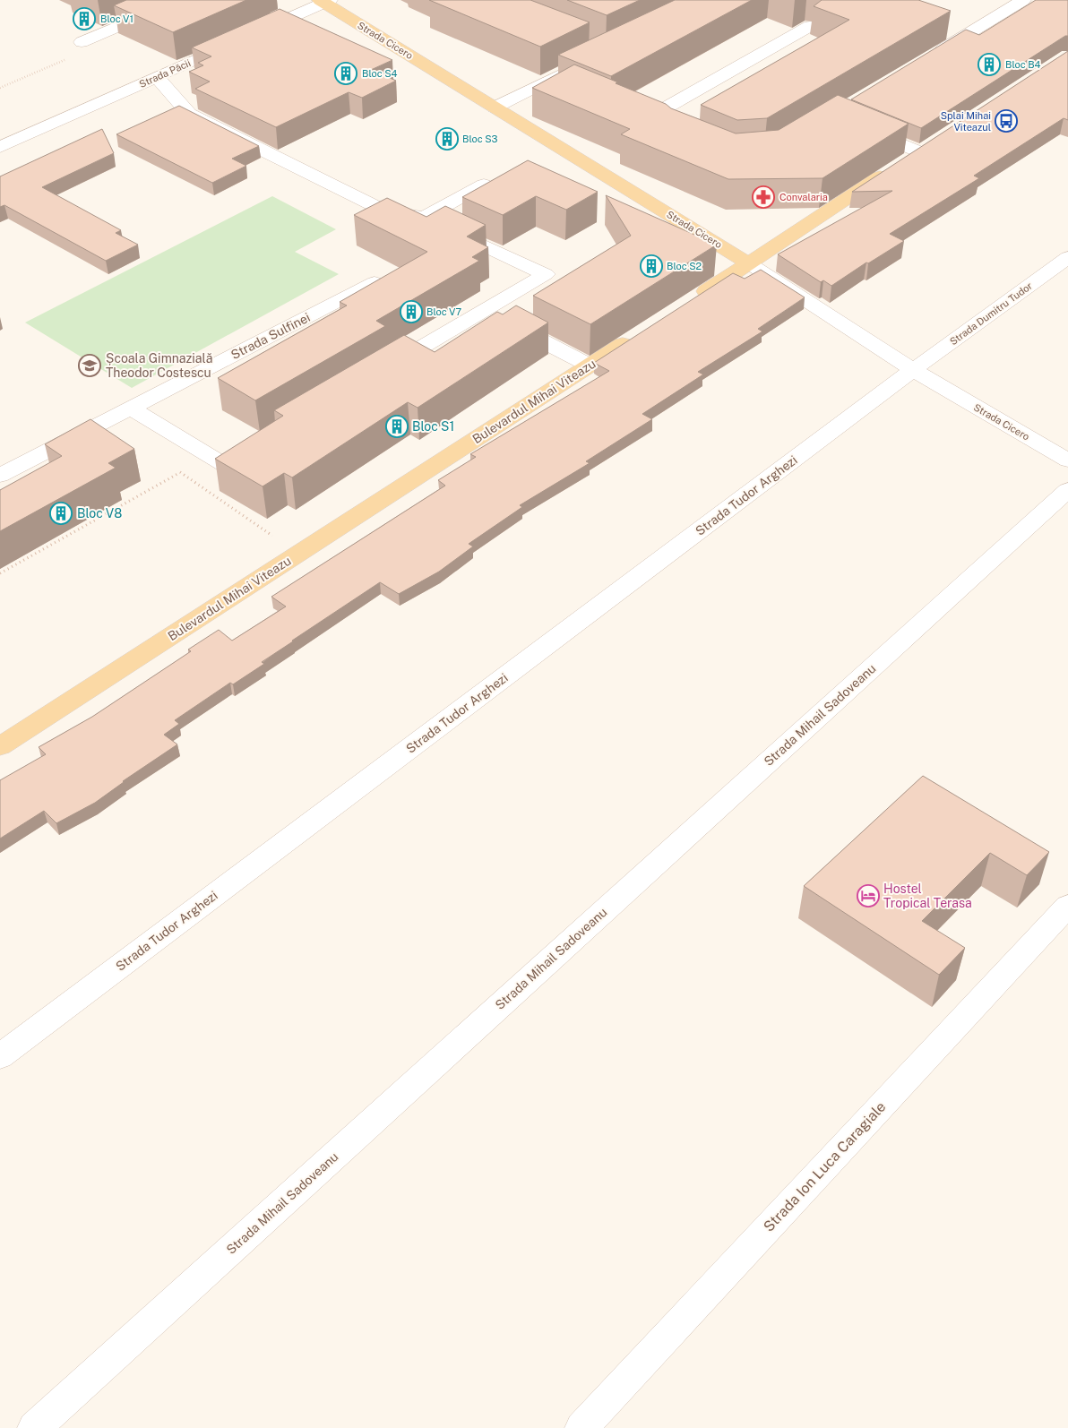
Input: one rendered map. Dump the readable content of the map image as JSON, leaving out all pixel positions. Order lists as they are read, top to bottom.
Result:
{
  "streets": {
    "main road": ["Strada Cicero", "Bulevardul Mihai Viteazu"],
    "street": [
      "Strada Păcii",
      "Strada Dumitru Tudor",
      "Strada Sulfinei",
      "Strada Tudor Arghezi",
      "Strada Mihail Sadoveanu",
      "Strada Ion Luca Caragiale"
    ]
  },
  "crossings": [
    ["Strada Cicero", "Strada Dumitru Tudor"],
    ["Strada Cicero", "Strada Tudor Arghezi"],
    ["Strada Dumitru Tudor", "Strada Tudor Arghezi"]
  ],
  "places": {
    "building": [
      "Bloc V1",
      "Bloc B4",
      "Bloc S4",
      "Bloc S3",
      "Bloc S2",
      "Bloc V7",
      "Bloc S1",
      "Bloc V8"
    ],
    "bus stop": ["Splai Mihai Viteazul"],
    "pharmacy": ["Convalaria"],
    "school or university": ["Școala Gimnazială Theodor Costescu"],
    "hotel": ["Hostel Tropical Terasa"]
  }
}
